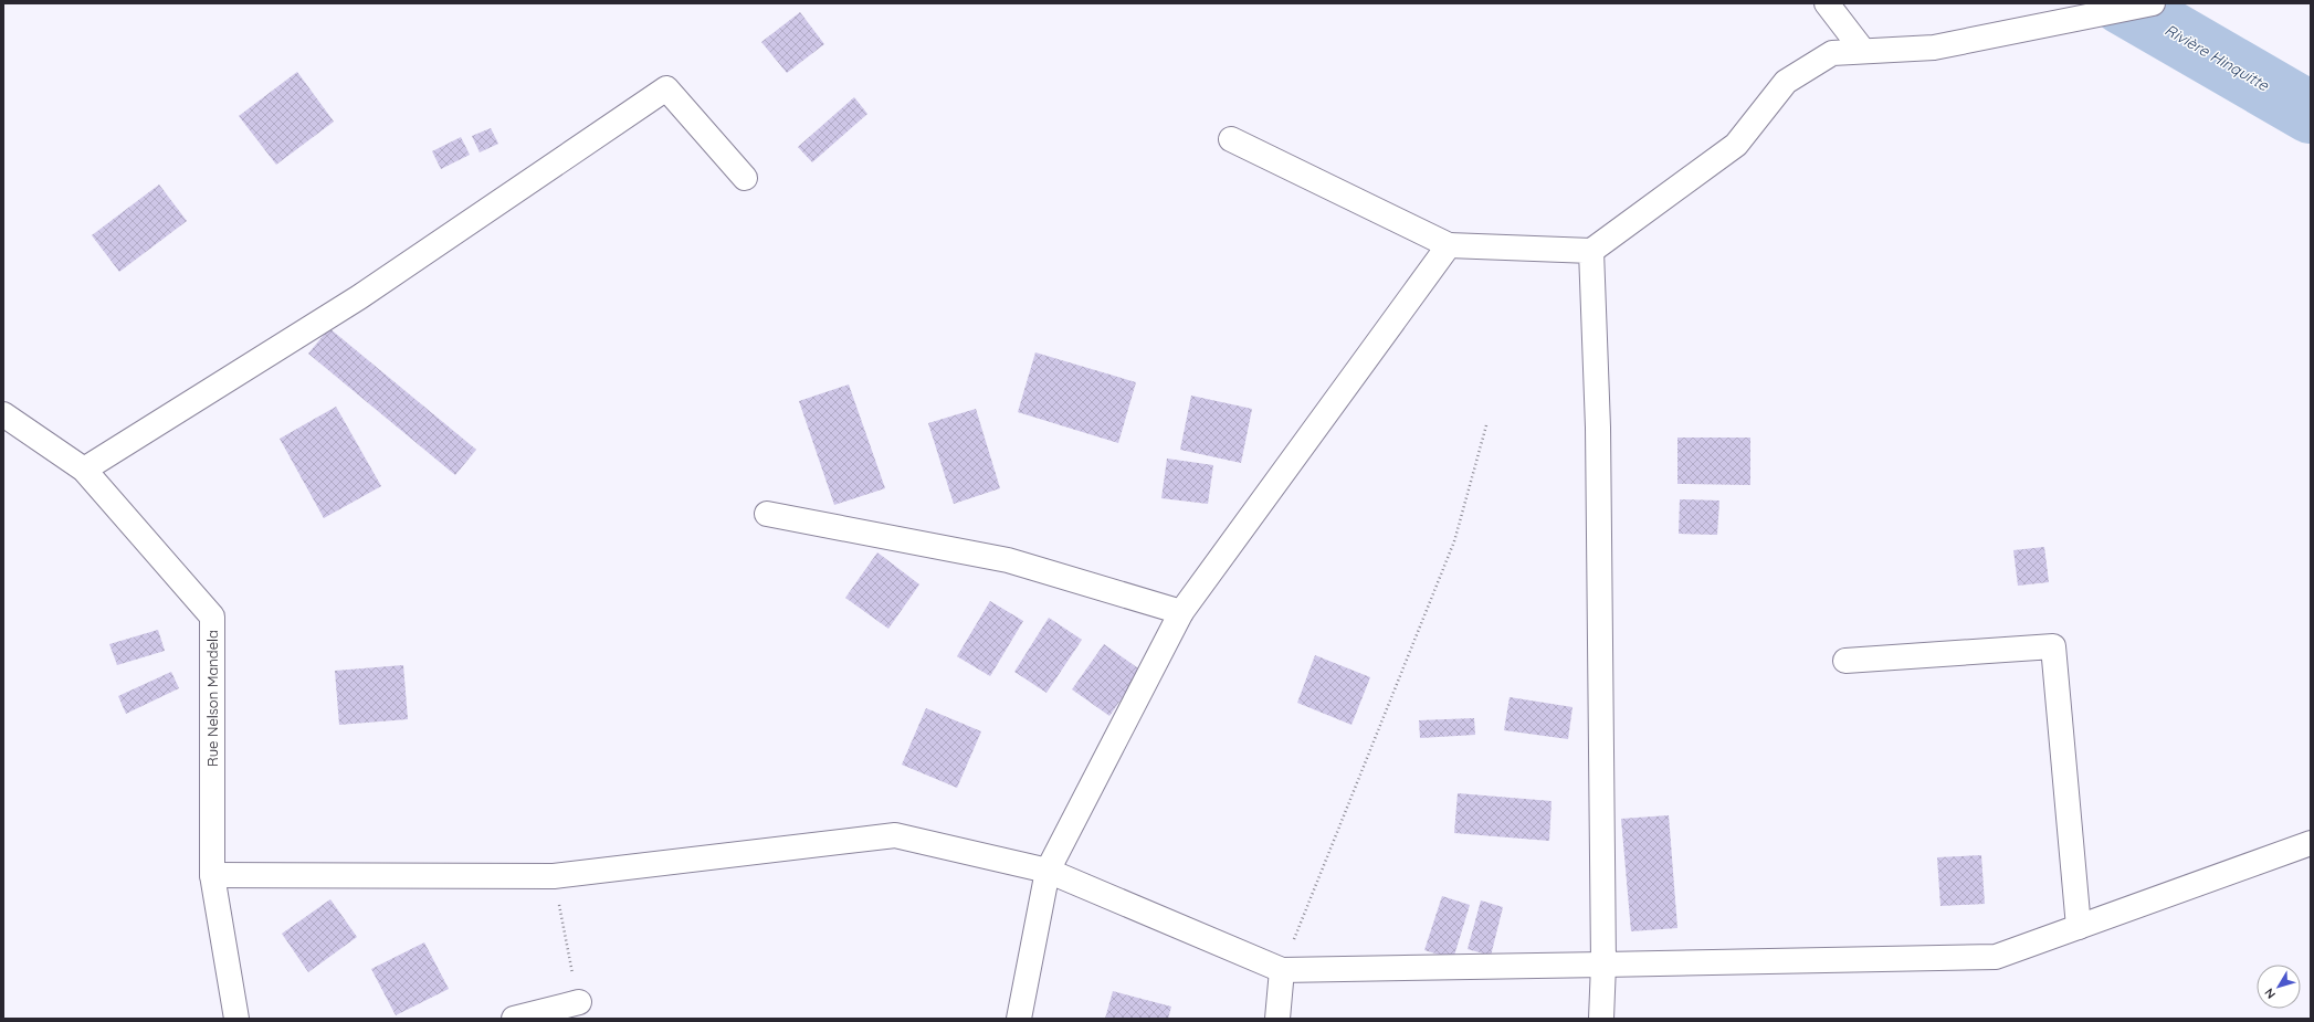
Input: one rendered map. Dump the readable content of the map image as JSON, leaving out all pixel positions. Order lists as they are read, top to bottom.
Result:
{
  "streets": {
    "street": ["Rue Nelson Mandela"]
  },
  "water": ["Rivière Hinquitte"],
  "north": "bottom left"
}
